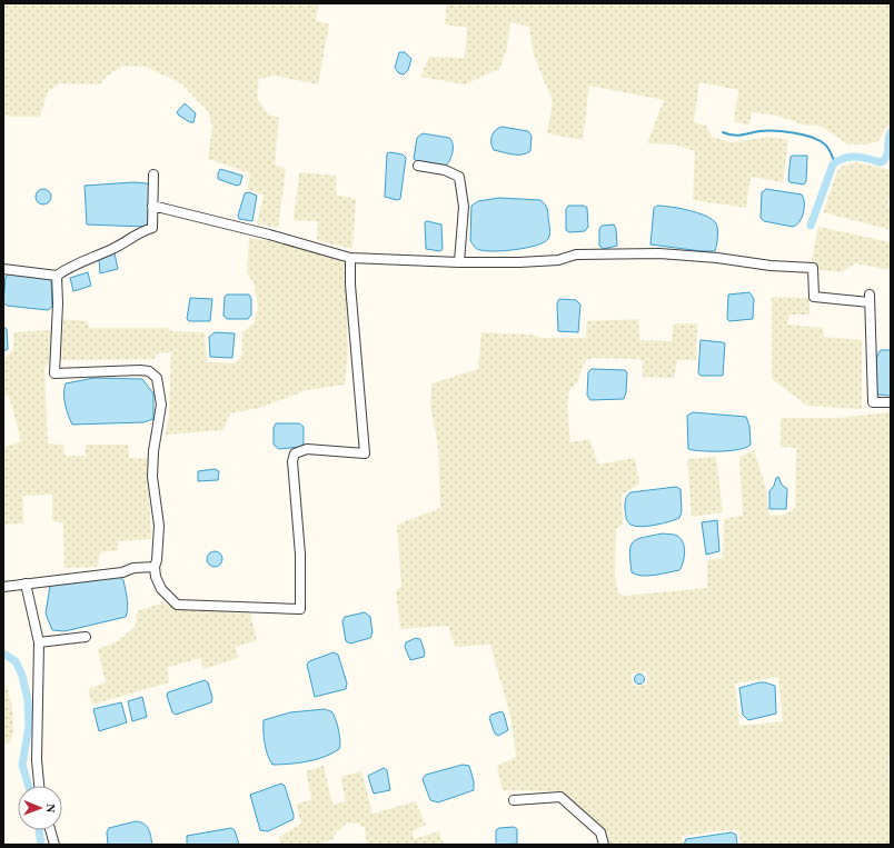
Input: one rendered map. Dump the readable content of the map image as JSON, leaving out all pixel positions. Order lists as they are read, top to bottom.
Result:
{
  "north": "right"
}
